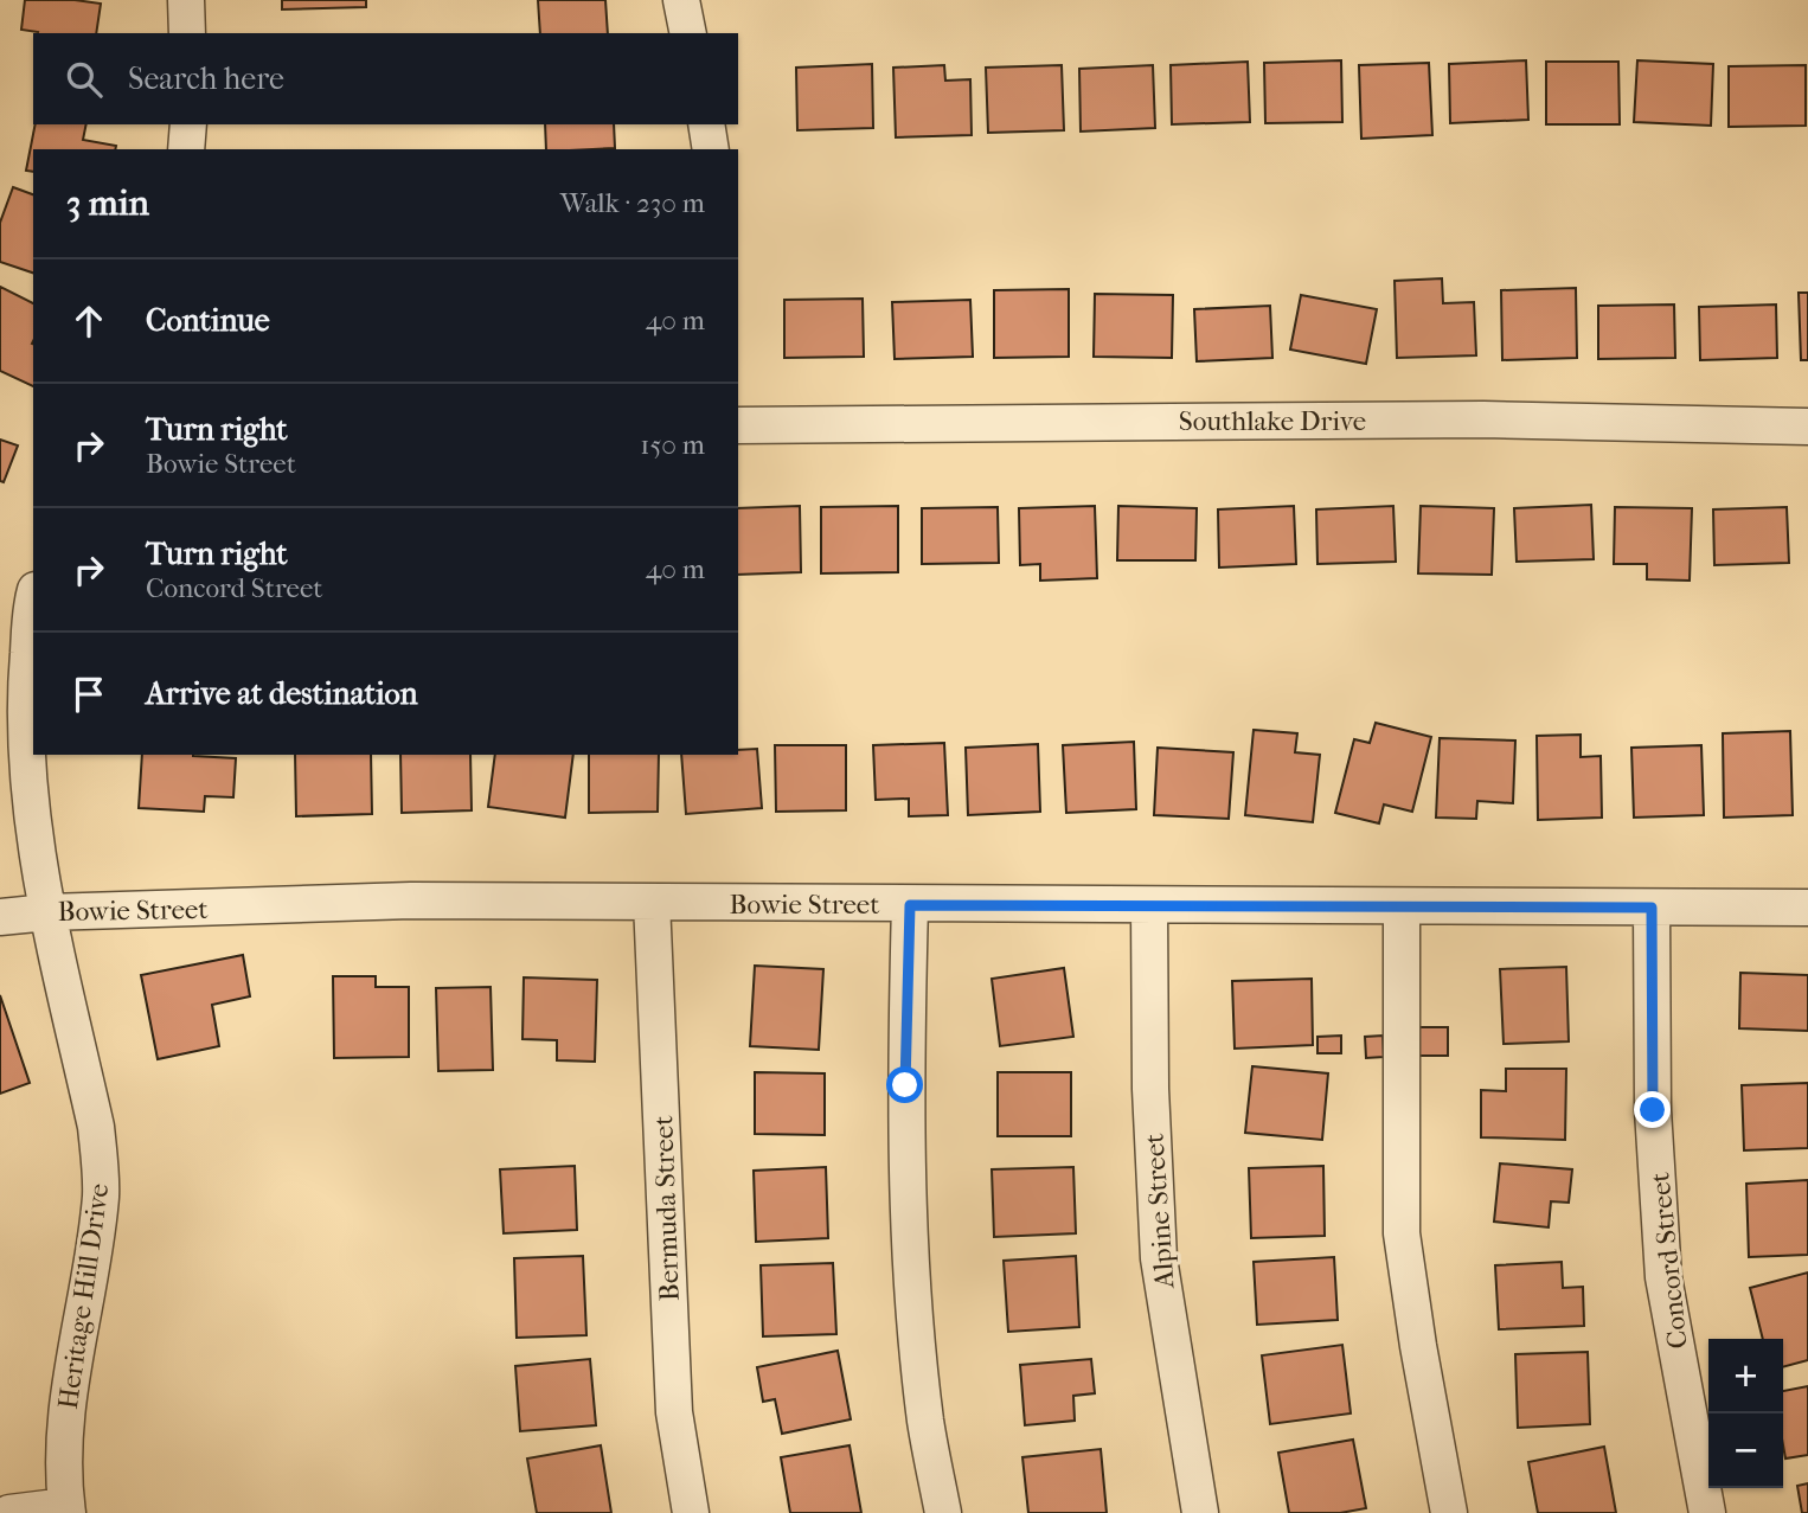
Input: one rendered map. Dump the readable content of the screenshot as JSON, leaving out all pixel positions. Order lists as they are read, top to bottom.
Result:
{
  "streets": {
    "street": [
      "Southlake Drive",
      "Bowie Street",
      "Bermuda Street",
      "Alpine Street",
      "Concord Street",
      "Heritage Hill Drive"
    ]
  },
  "crossings": [
    ["Bowie Street", "Bermuda Street"],
    ["Bowie Street", "Alpine Street"],
    ["Bowie Street", "Concord Street"],
    ["Bowie Street", "Heritage Hill Drive"]
  ],
  "page": {
    "search": "Search here",
    "heading": ["3 min", "Walk · 230 m"],
    "list": [
      ["Continue", "40 m"],
      ["Turn right", "Bowie Street", "150 m"],
      ["Turn right", "Concord Street", "40 m"],
      "Arrive at destination"
    ],
    "map_buttons": ["+", "−"]
  }
}
